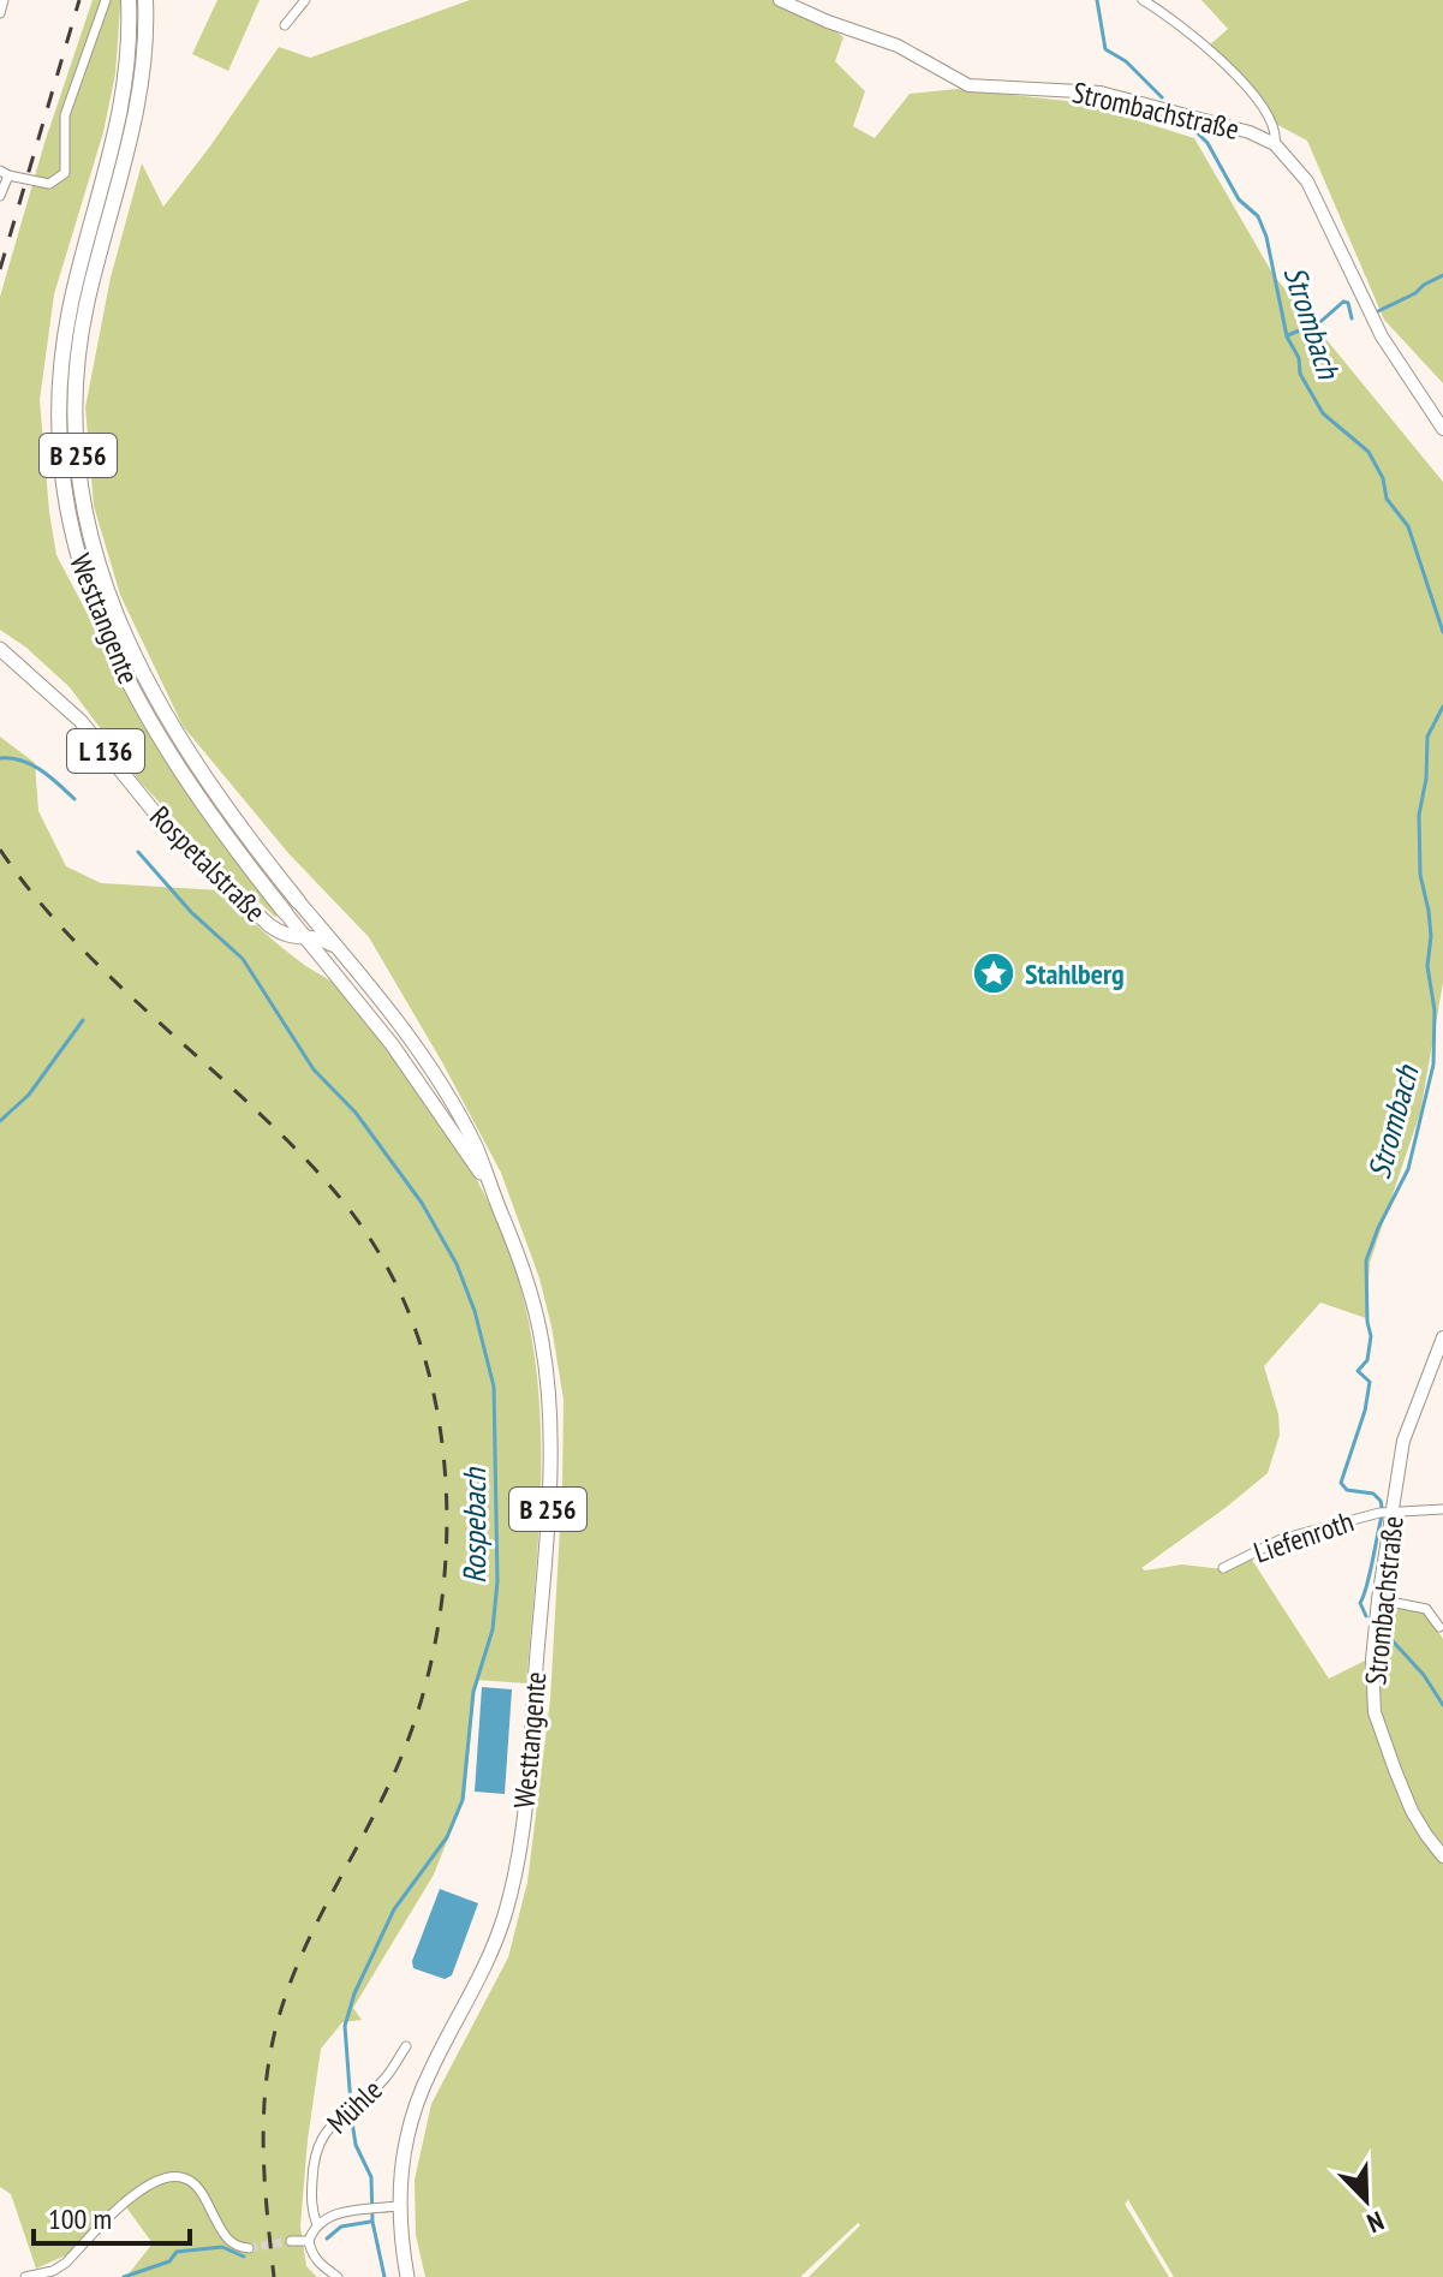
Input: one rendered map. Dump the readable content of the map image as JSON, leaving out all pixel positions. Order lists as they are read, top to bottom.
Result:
{
  "streets": {
    "highway": ["B 256", "Westtangente"],
    "main road": ["Strombachstraße", "L 136", "Rospetalstraße"],
    "street": ["Liefenroth", "Mühle"]
  },
  "crossings": [
    ["Strombachstraße", "Liefenroth"],
    ["Westtangente", "Rospetalstraße"]
  ],
  "water": ["Strombach", "Rospebach"],
  "places": {
    "place": ["Stahlberg"]
  },
  "scale_bar": "100 m",
  "north": "bottom right"
}
